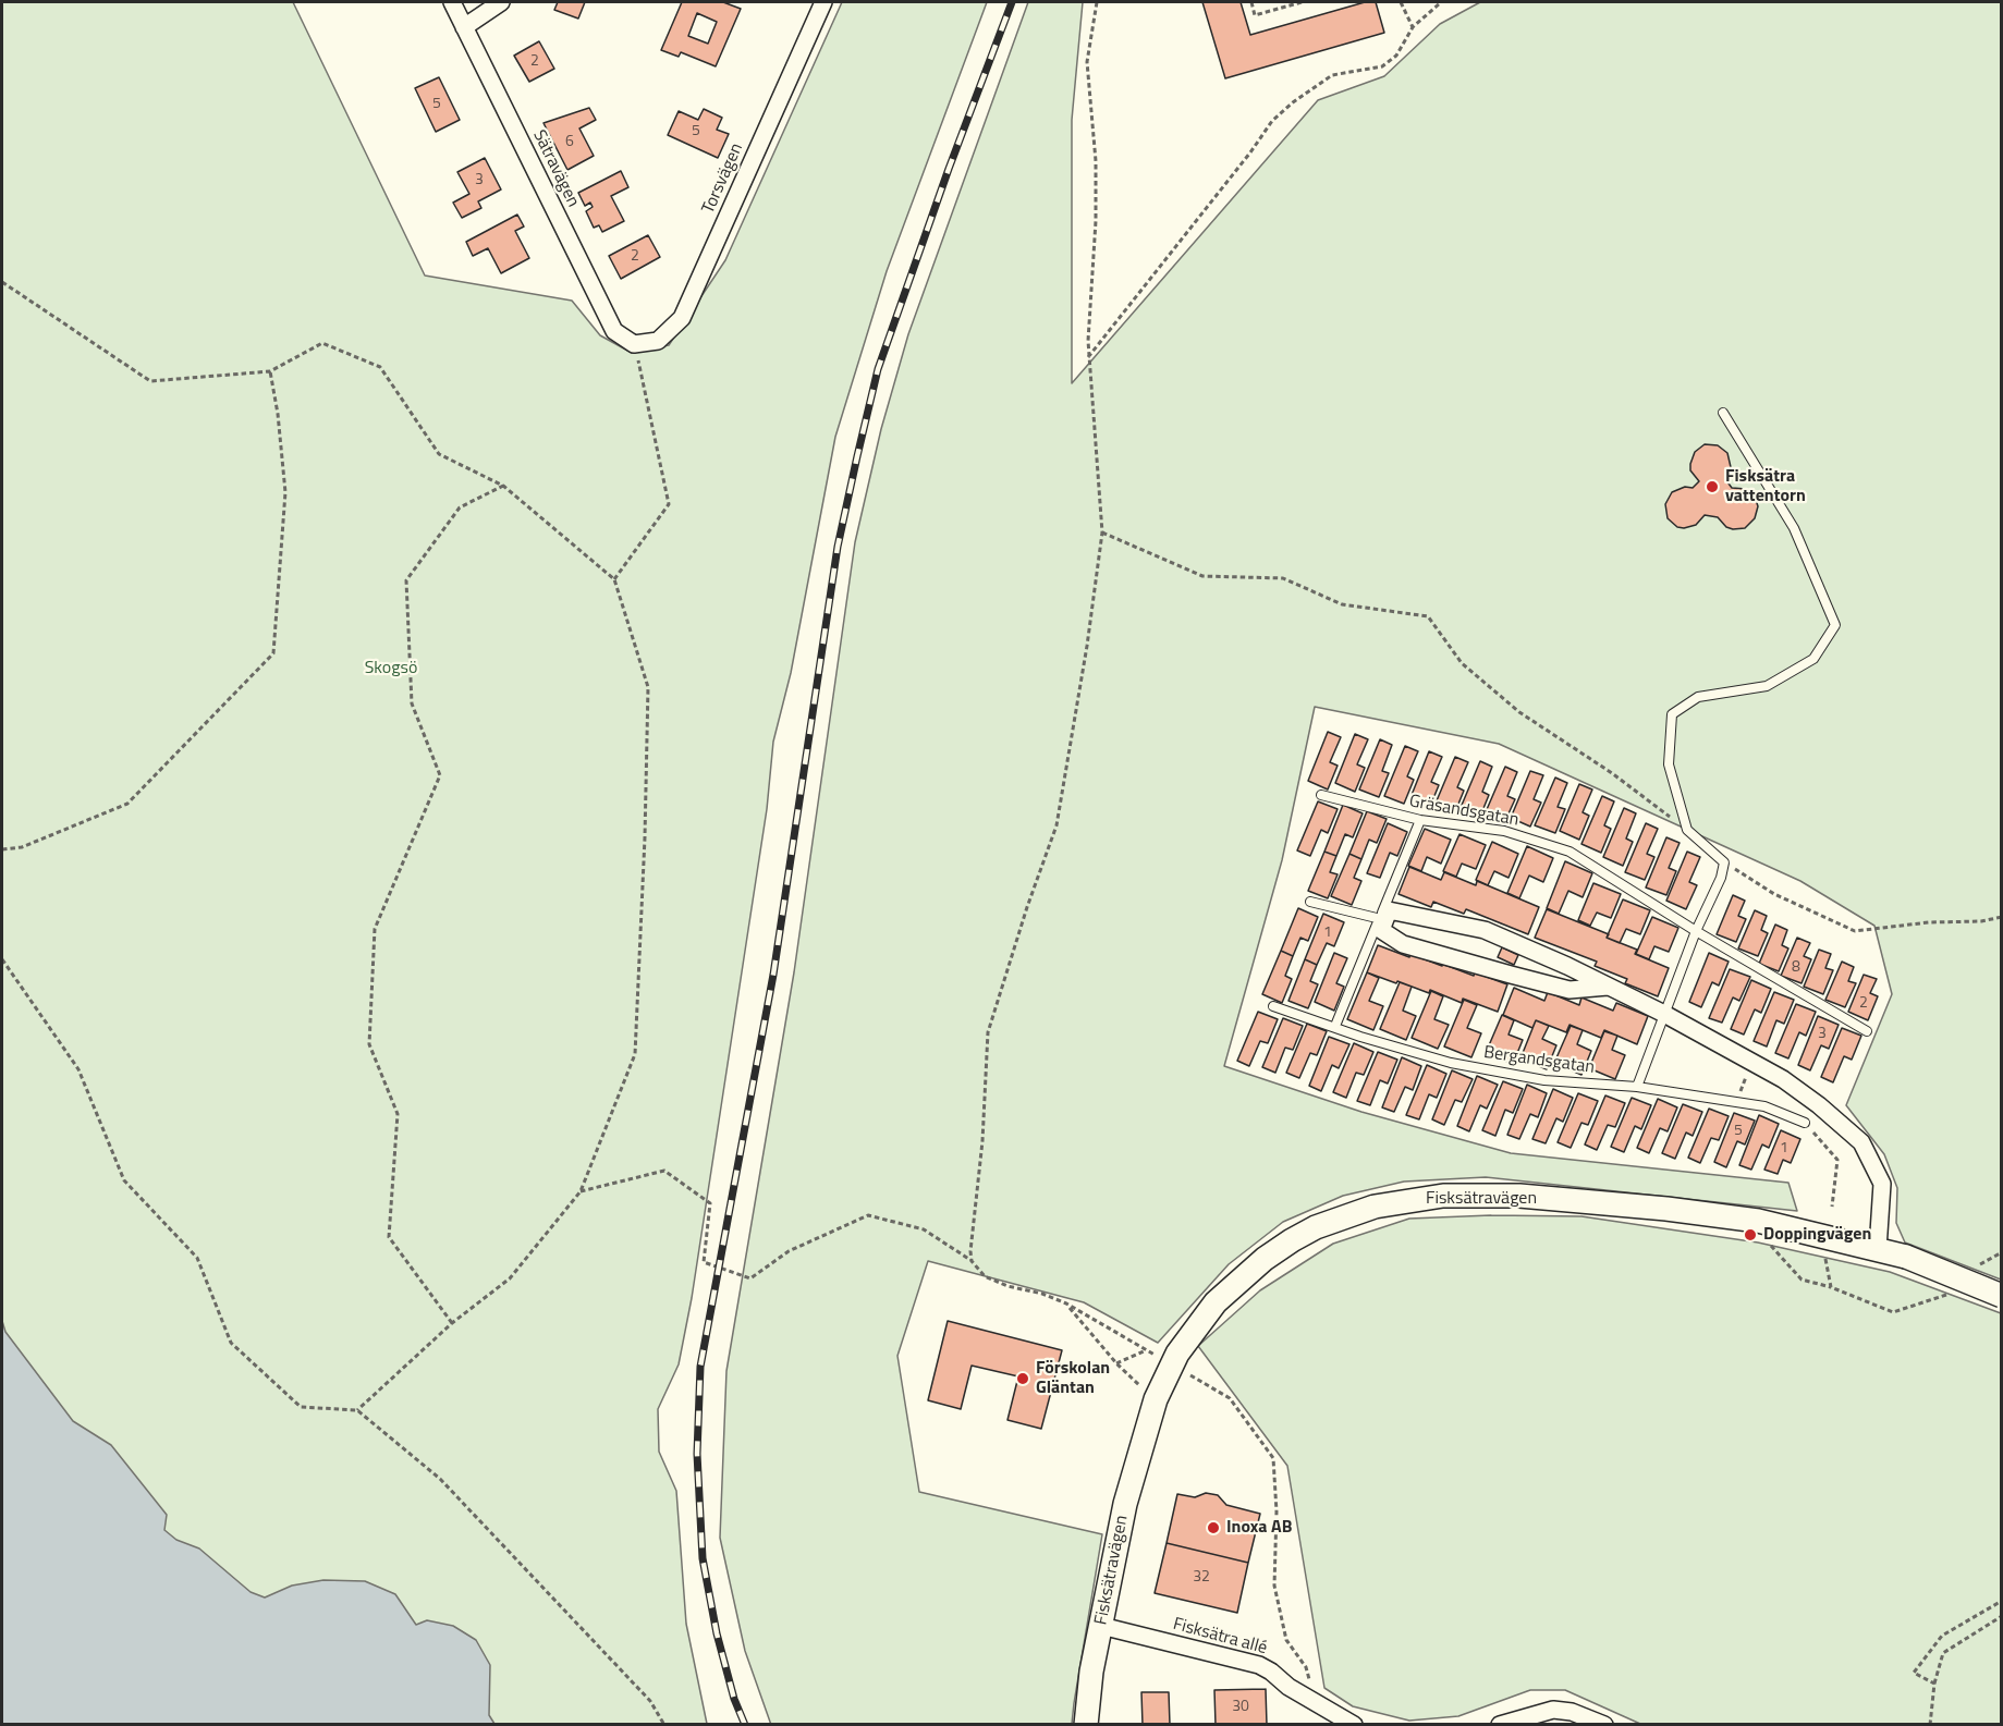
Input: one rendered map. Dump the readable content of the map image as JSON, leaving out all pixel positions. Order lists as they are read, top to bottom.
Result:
{
  "streets": {
    "street": [
      "Sätravägen",
      "Torsvägen",
      "Fisksätravägen",
      "Fisksätra allé"
    ],
    "lane": ["Gräsandsgatan", "Bergandsgatan"]
  },
  "crossings": [
    ["Sätravägen", "Torsvägen"],
    ["Fisksätravägen", "Fisksätra allé"]
  ],
  "parks": ["Skogsö"],
  "places": [
    "Fisksätra vattentorn",
    "Doppingvägen",
    "Förskolan Gläntan",
    "Inoxa AB"
  ],
  "house_numbers": [
    "2",
    "5",
    "5",
    "6",
    "3",
    "2",
    "1",
    "8",
    "2",
    "3",
    "5",
    "1",
    "32",
    "30"
  ]
}
